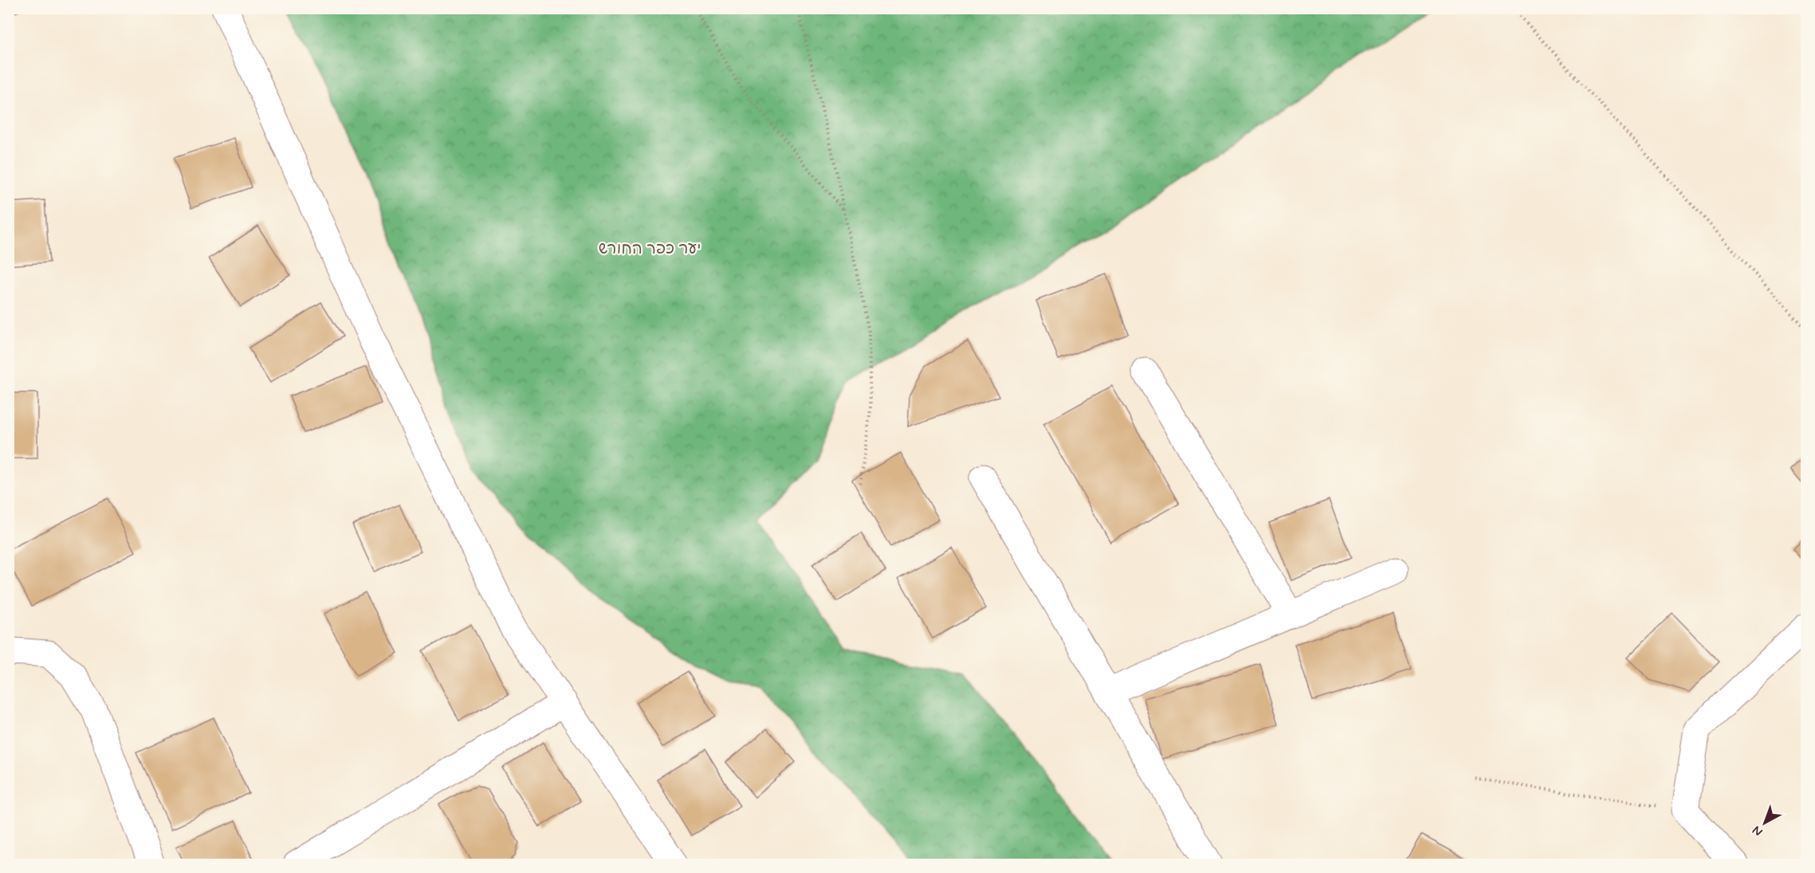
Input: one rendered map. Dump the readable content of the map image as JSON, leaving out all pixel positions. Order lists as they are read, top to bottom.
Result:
{
  "parks": ["יער כפר החורש"],
  "north": "bottom left"
}
